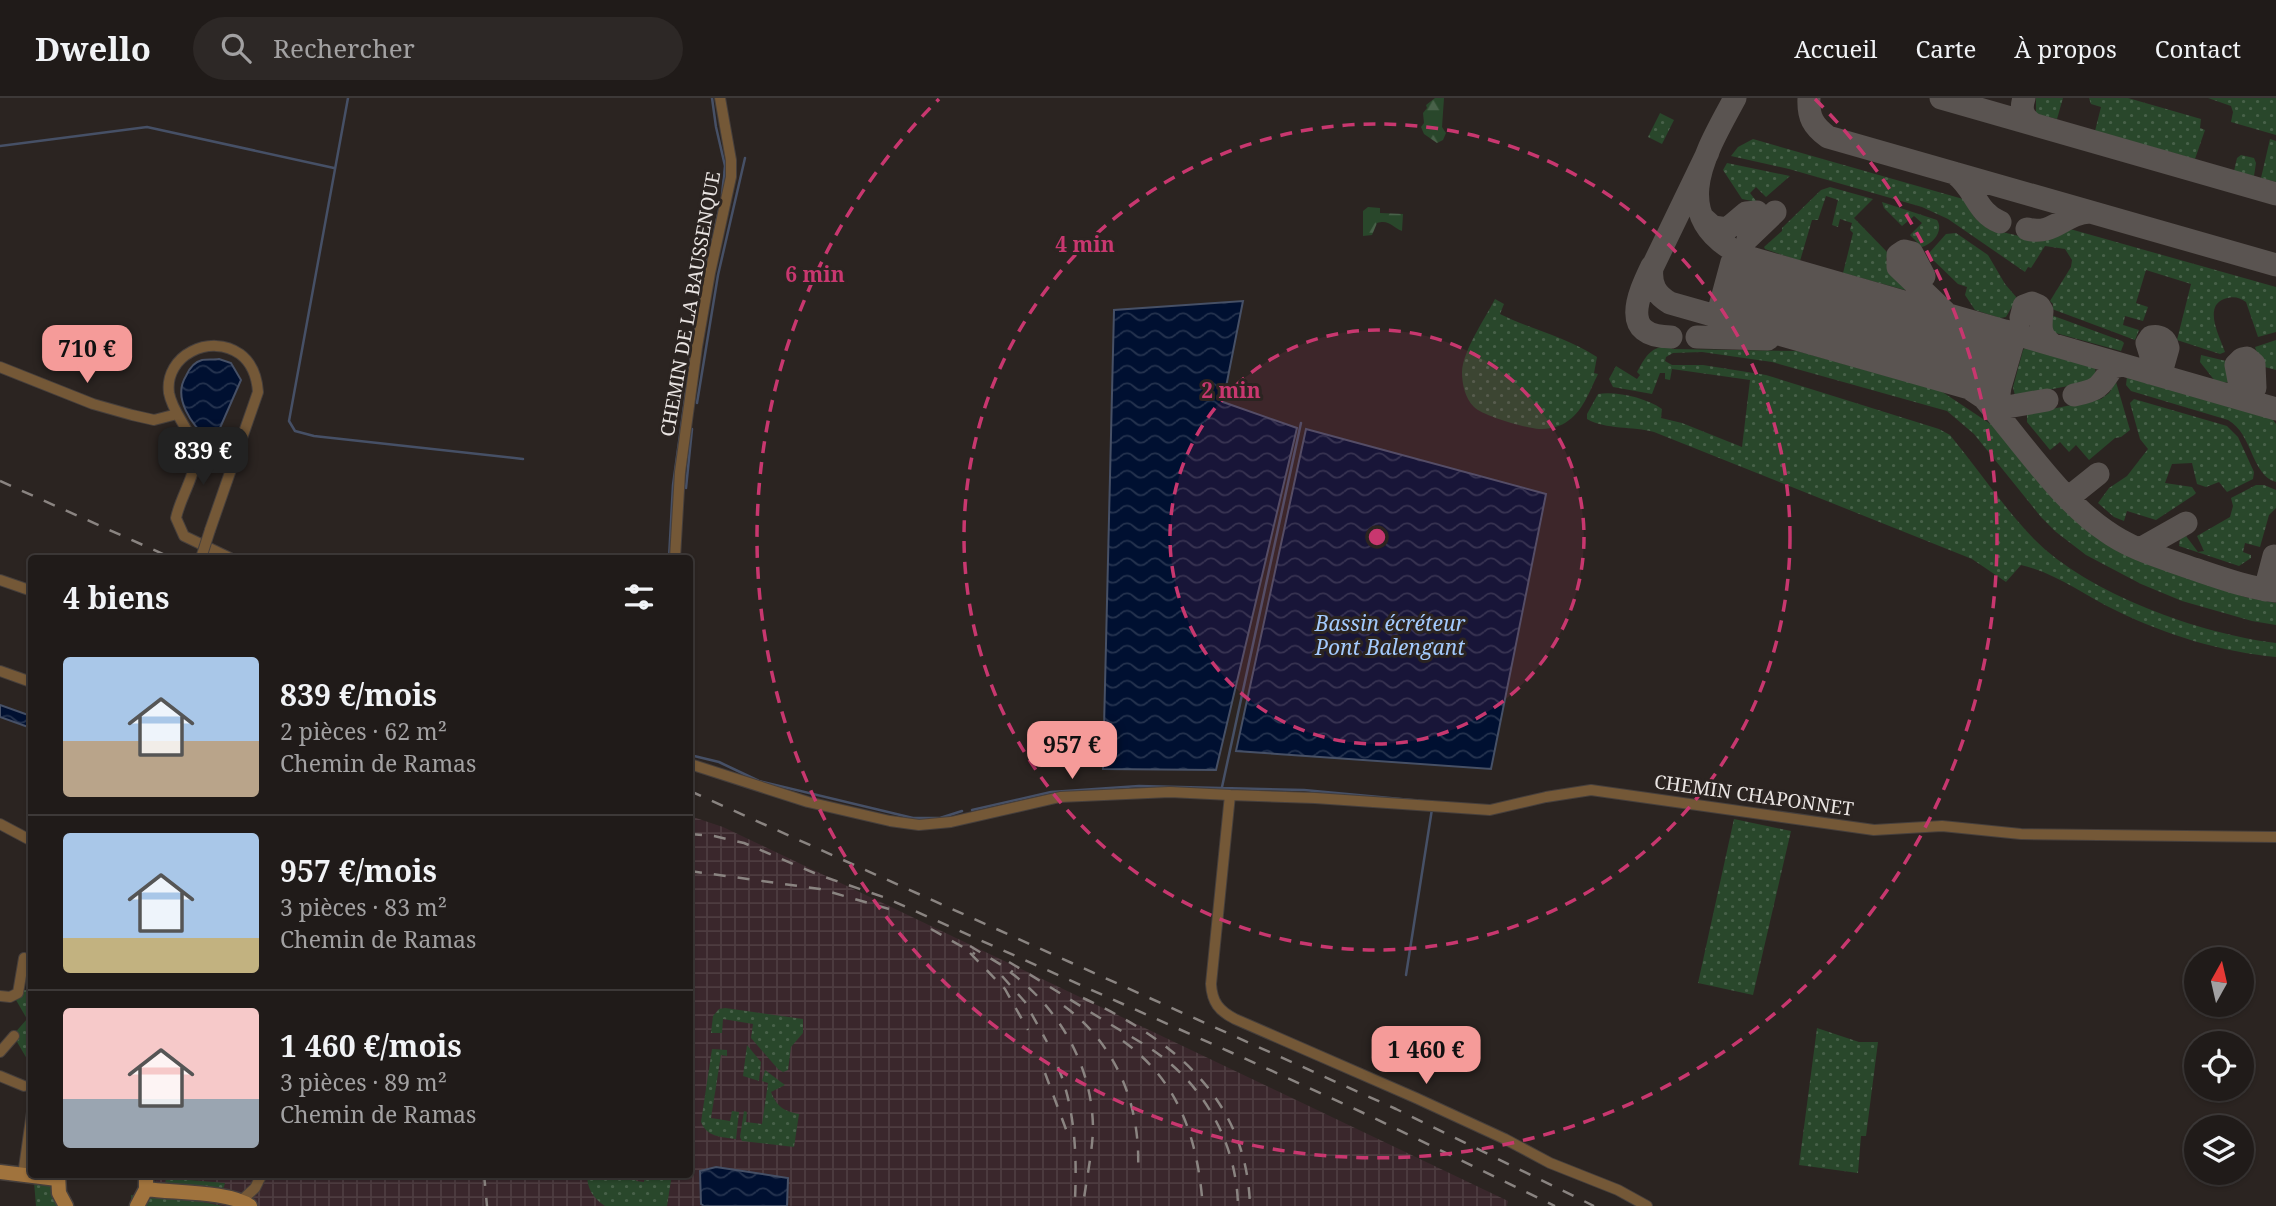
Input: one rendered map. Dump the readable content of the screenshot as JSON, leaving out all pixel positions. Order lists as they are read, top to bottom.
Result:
{
  "streets": {
    "street": ["CHEMIN DE LA BAUSSENQUE", "CHEMIN CHAPONNET"]
  },
  "water": ["Bassin écréteur Pont Balengant"],
  "north": "top",
  "page": {
    "header": "Dwello",
    "search": "Rechercher",
    "nav": [
      "Accueil",
      "Carte",
      "À propos",
      "Contact"
    ],
    "price": [
      "710 €",
      "839 €",
      "957 €",
      "1 460 €"
    ],
    "heading": "4 biens",
    "list": [
      {
        "name": "839 €/mois",
        "note": "2 pièces · 62 m² · Chemin de Ramas"
      },
      {
        "name": "957 €/mois",
        "note": "3 pièces · 83 m² · Chemin de Ramas"
      },
      {
        "name": "1 460 €/mois",
        "note": "3 pièces · 89 m² · Chemin de Ramas"
      }
    ]
  },
  "rings": ["4 min", "6 min", "2 min"]
}
